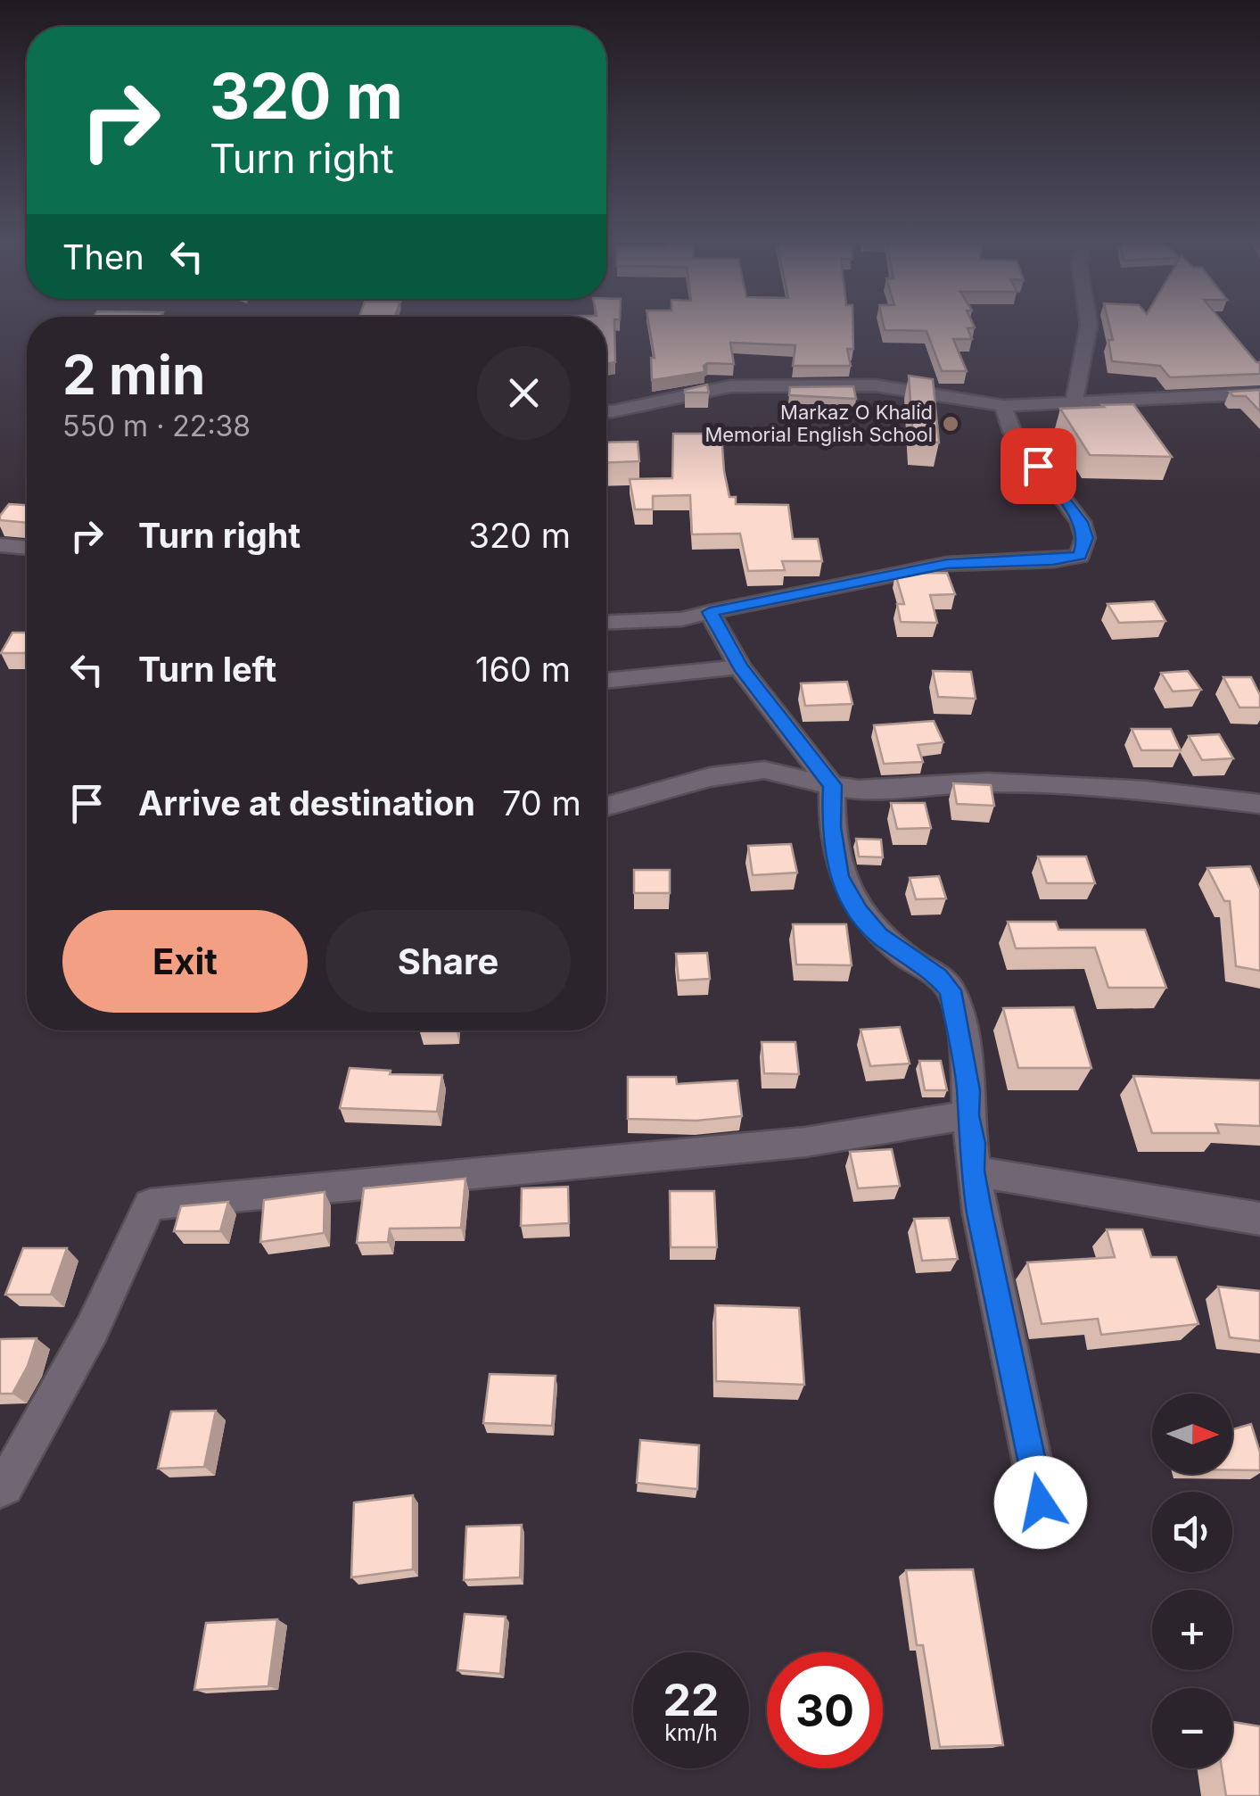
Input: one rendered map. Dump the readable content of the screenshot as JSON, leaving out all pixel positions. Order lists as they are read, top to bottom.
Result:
{
  "places": ["Markaz O Khalid Memorial English School"],
  "north": "right",
  "page": {
    "turn": ["320 m", "Turn right"],
    "then": "Then",
    "heading": ["2 min", "550 m · 22:38"],
    "list": [
      {
        "name": "Turn right",
        "value": "320 m"
      },
      {
        "name": "Turn left",
        "value": "160 m"
      },
      {
        "name": "Arrive at destination",
        "value": "70 m"
      }
    ],
    "buttons": ["Exit", "Share"],
    "map_buttons": ["+", "−"],
    "speed": "22 km/h",
    "limit": "30"
  }
}
